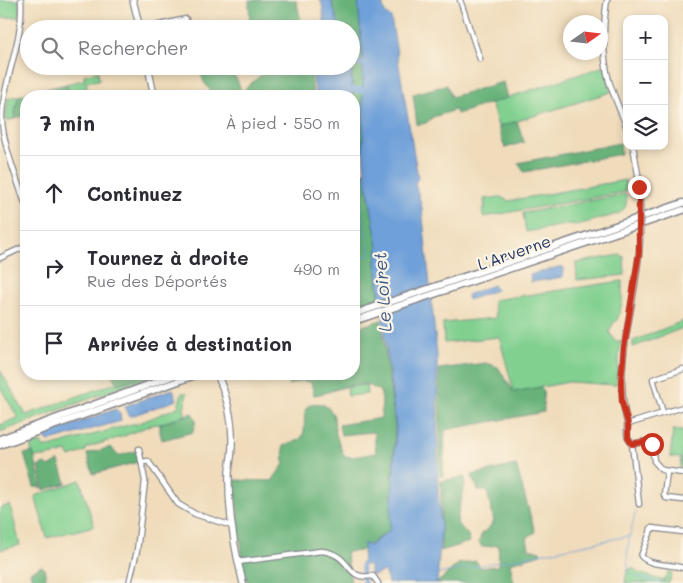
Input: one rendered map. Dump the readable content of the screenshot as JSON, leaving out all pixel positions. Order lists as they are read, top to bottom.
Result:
{
  "streets": {
    "highway": ["L'Arverne"]
  },
  "water": ["Le Loiret"],
  "north": "right",
  "page": {
    "map_buttons": ["+", "−"],
    "search": "Rechercher",
    "heading": ["7 min", "À pied · 550 m"],
    "list": [
      ["Continuez", "60 m"],
      ["Tournez à droite", "Rue des Déportés", "490 m"],
      "Arrivée à destination"
    ]
  }
}
